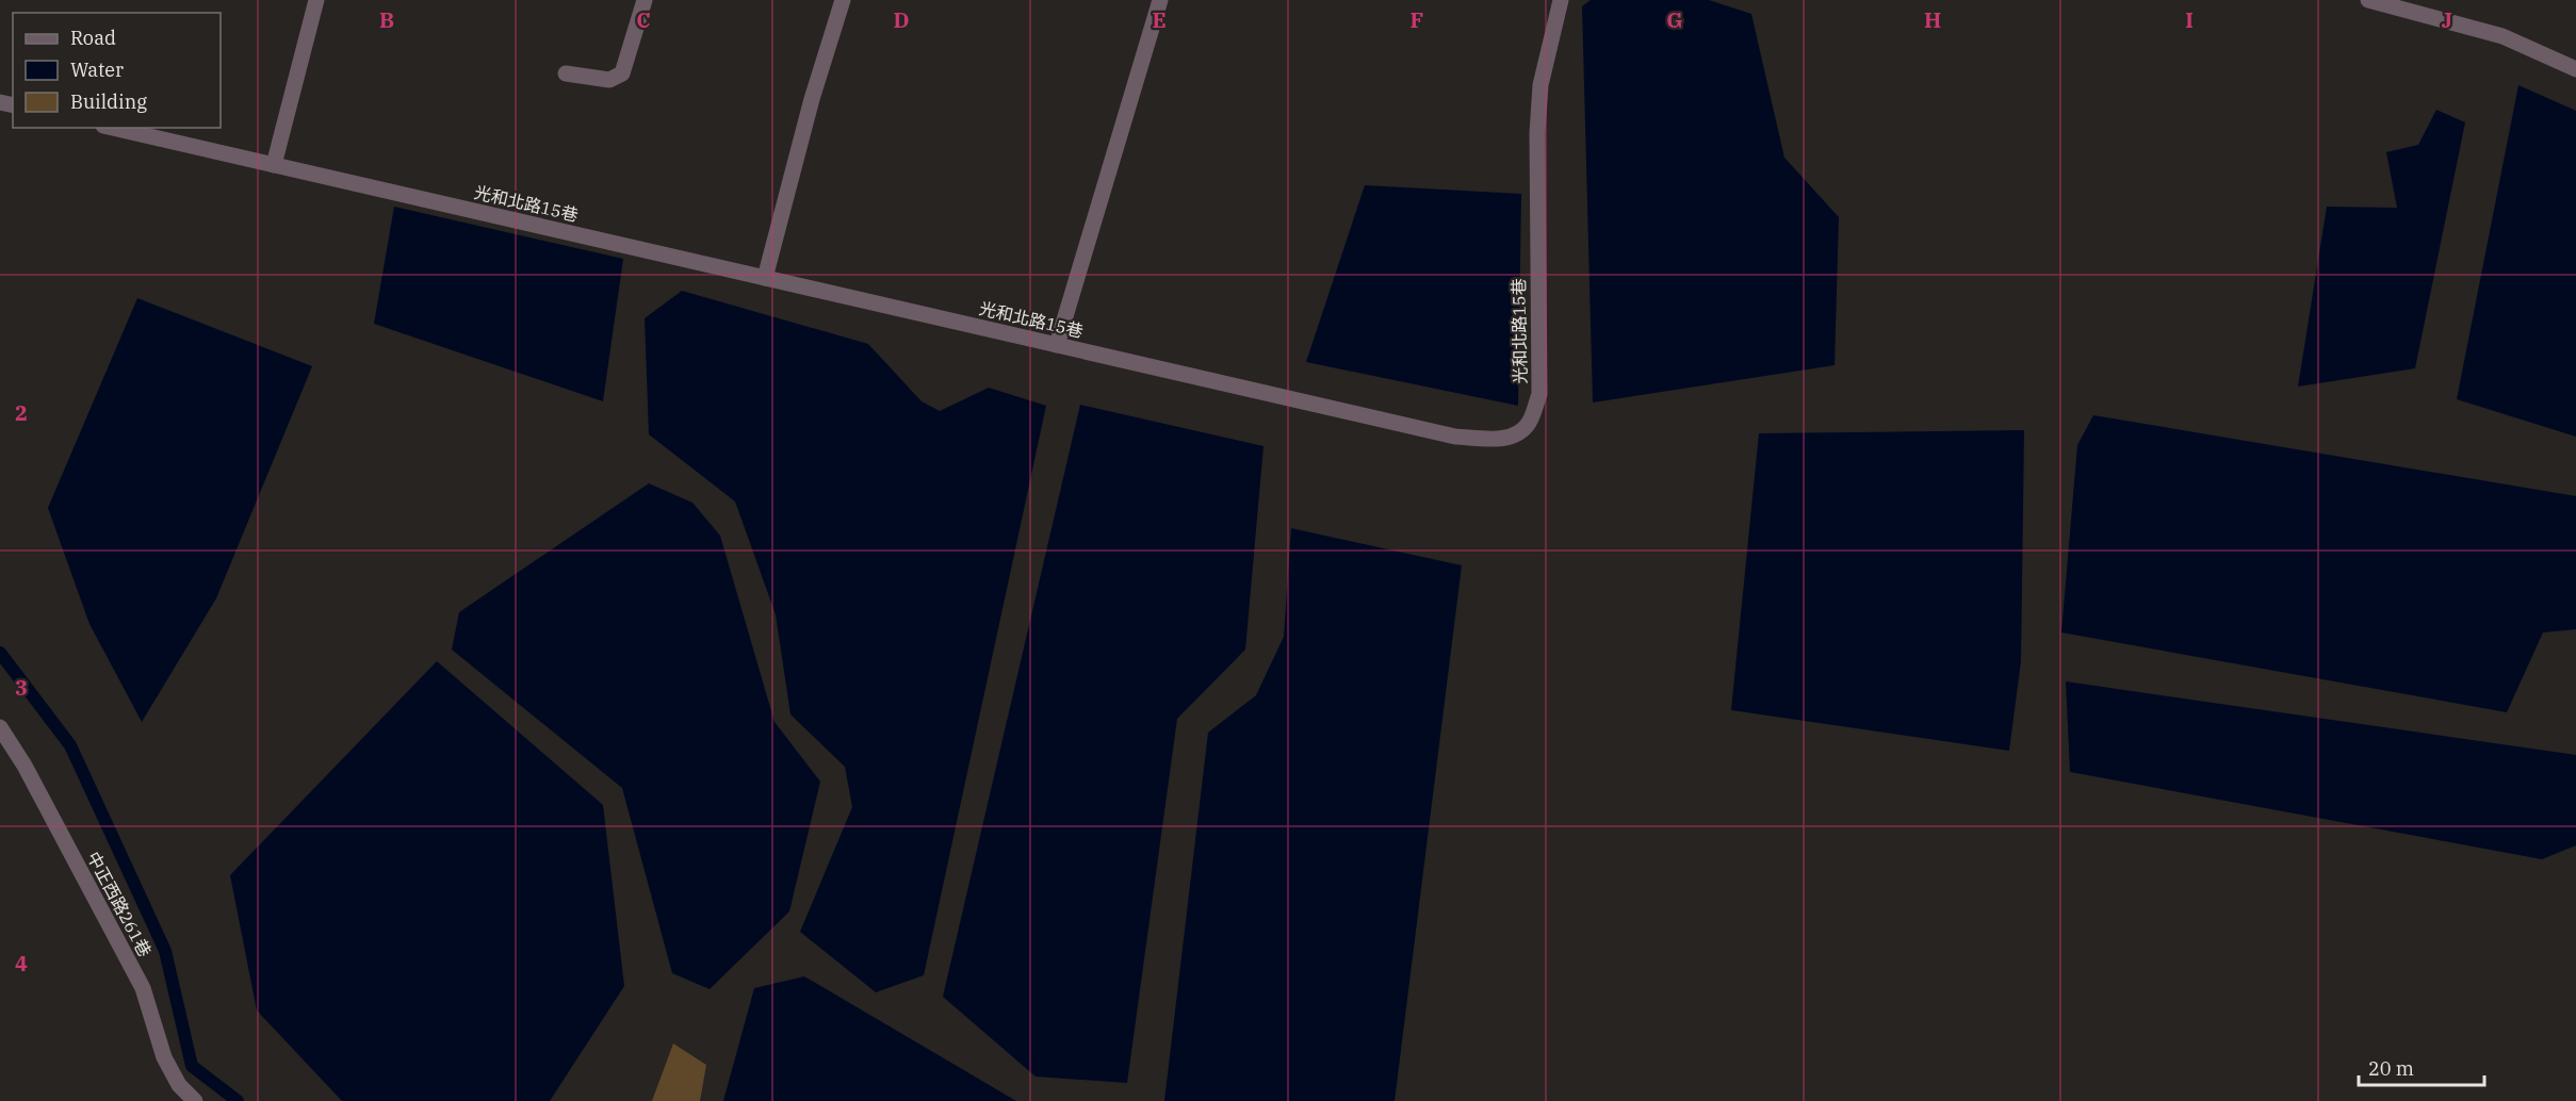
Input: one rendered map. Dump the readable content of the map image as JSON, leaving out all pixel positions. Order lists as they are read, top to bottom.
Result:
{
  "streets": {
    "street": ["光和北路15巷", "中正西路261巷"]
  },
  "legend": ["Road", "Water", "Building"],
  "scale_bar": "20 m",
  "grid": {
    "columns": [
      "B",
      "C",
      "D",
      "E",
      "F",
      "G",
      "H",
      "I",
      "J"
    ],
    "rows": ["2", "3", "4"]
  }
}
